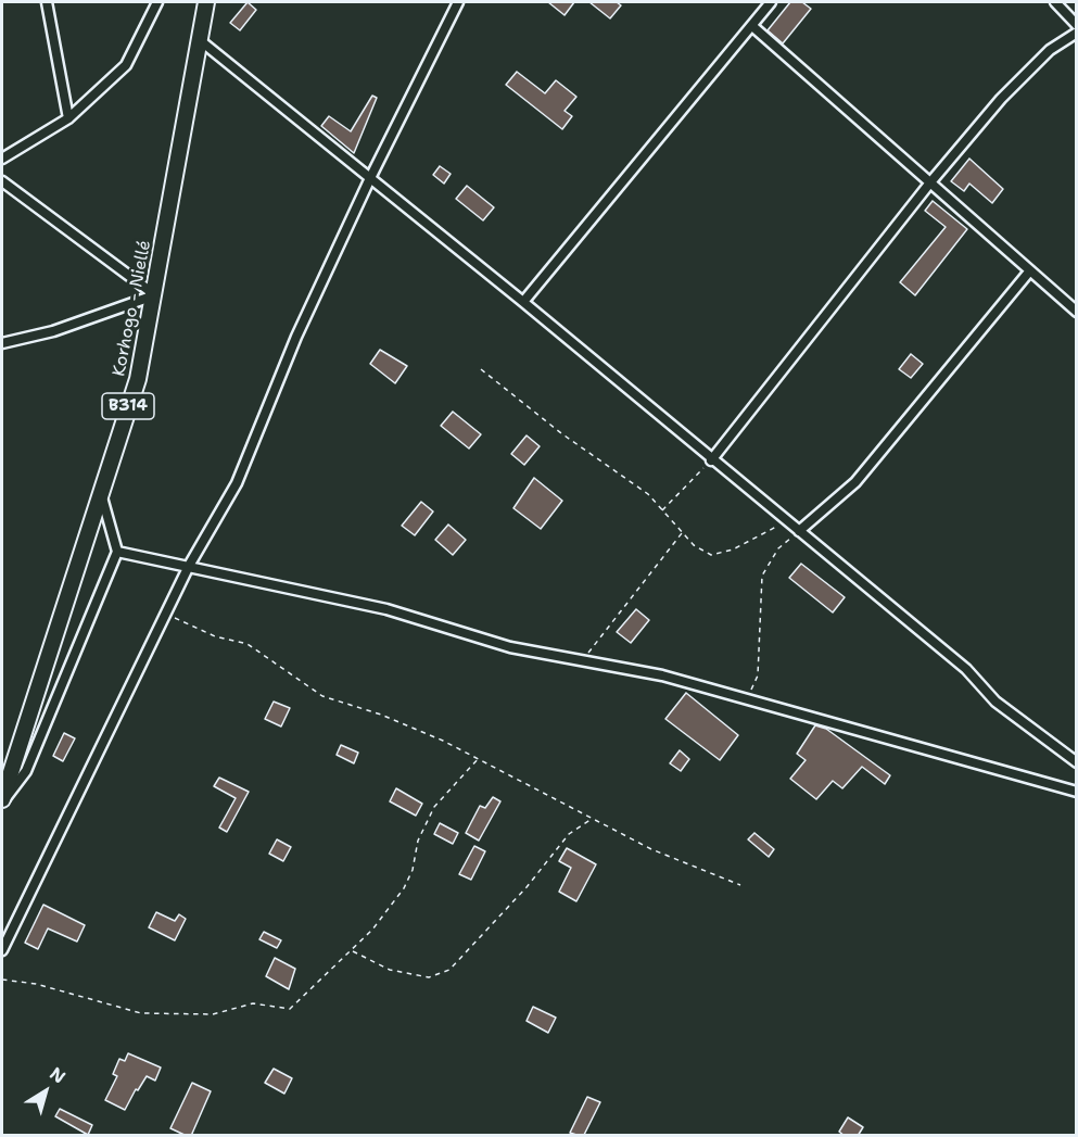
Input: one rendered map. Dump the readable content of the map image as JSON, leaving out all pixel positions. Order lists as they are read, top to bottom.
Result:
{
  "streets": {
    "main road": ["Korhogo - Niellé", "B314"]
  },
  "north": "top right"
}
